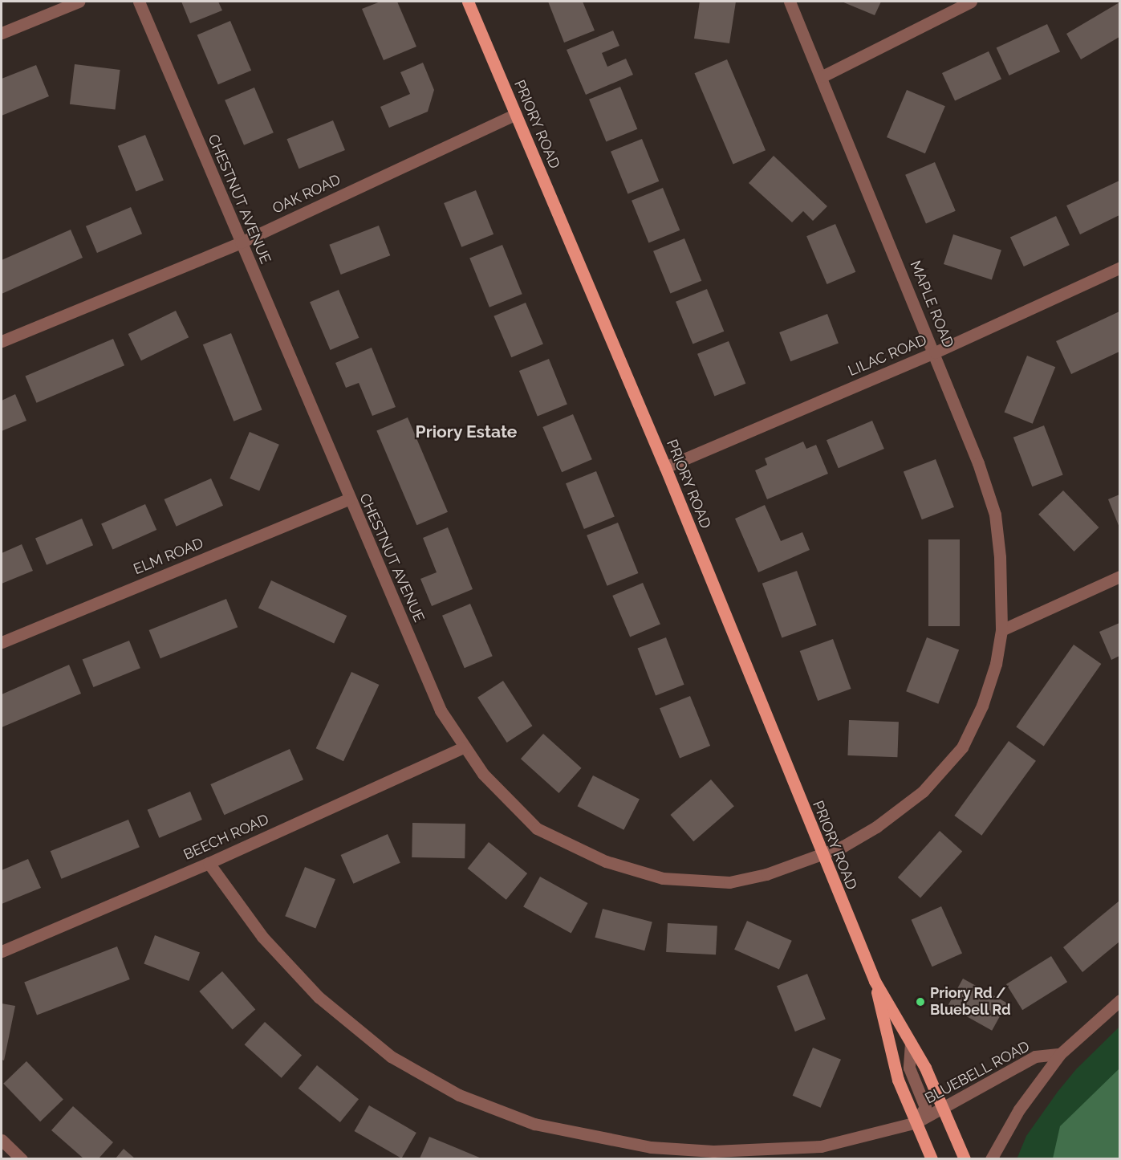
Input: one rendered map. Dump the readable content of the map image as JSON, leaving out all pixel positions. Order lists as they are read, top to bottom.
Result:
{
  "streets": {
    "main road": ["PRIORY ROAD"],
    "street": [
      "OAK ROAD",
      "CHESTNUT AVENUE",
      "MAPLE ROAD",
      "LILAC ROAD",
      "ELM ROAD",
      "BEECH ROAD",
      "BLUEBELL ROAD"
    ]
  },
  "crossings": [
    ["PRIORY ROAD", "OAK ROAD"],
    ["PRIORY ROAD", "CHESTNUT AVENUE"],
    ["PRIORY ROAD", "MAPLE ROAD"],
    ["PRIORY ROAD", "LILAC ROAD"],
    ["PRIORY ROAD", "BLUEBELL ROAD"],
    ["OAK ROAD", "CHESTNUT AVENUE"],
    ["CHESTNUT AVENUE", "MAPLE ROAD"],
    ["CHESTNUT AVENUE", "ELM ROAD"],
    ["CHESTNUT AVENUE", "BEECH ROAD"],
    ["MAPLE ROAD", "LILAC ROAD"],
    ["BEECH ROAD", "BLUEBELL ROAD"]
  ],
  "districts": ["Priory Estate"],
  "places": ["Priory Rd / Bluebell Rd"]
}
